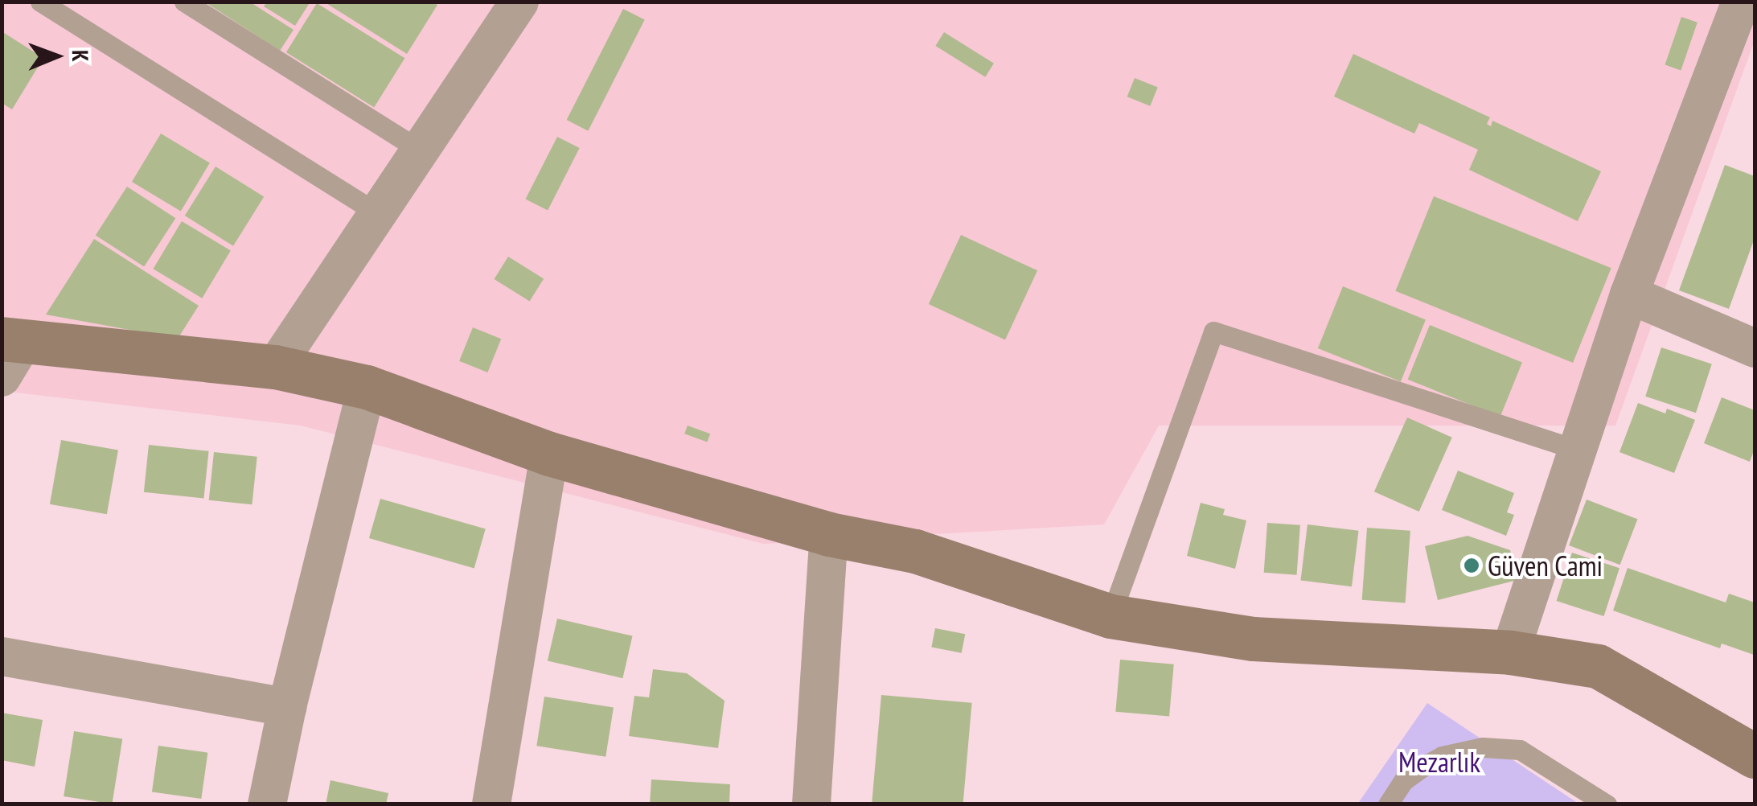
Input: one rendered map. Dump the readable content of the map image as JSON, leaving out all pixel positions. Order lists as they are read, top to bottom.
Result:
{
  "parks": ["Mezarlık"],
  "places": ["Güven Cami"],
  "north": "right"
}
